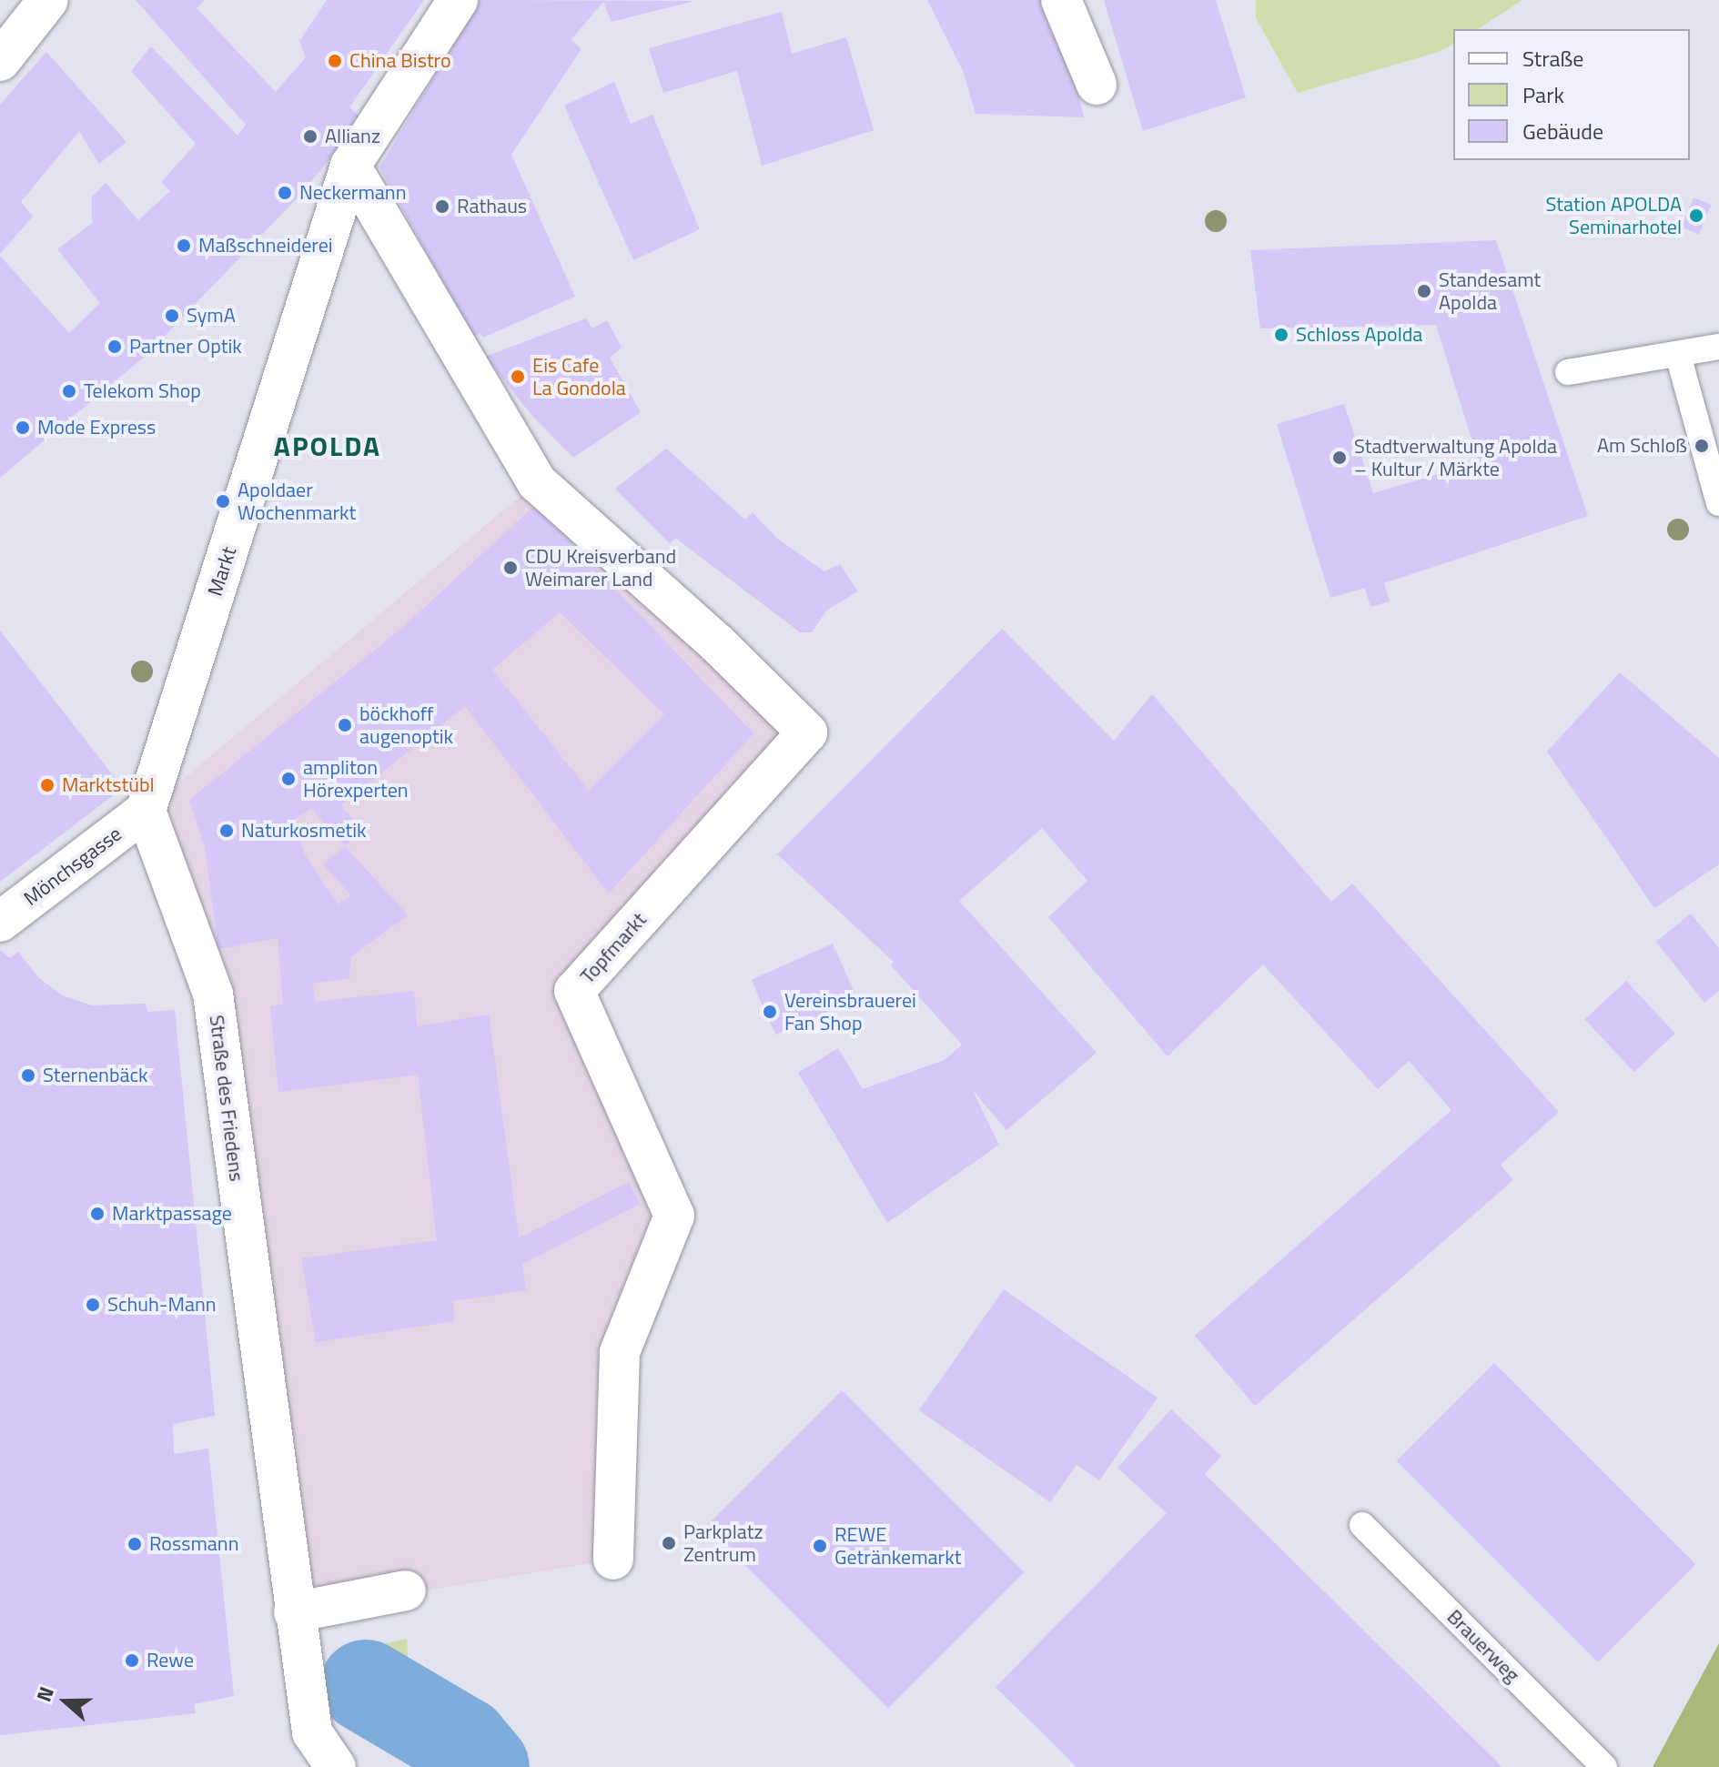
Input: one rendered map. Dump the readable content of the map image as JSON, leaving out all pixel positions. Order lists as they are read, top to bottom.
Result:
{
  "streets": {
    "street": [
      "Markt",
      "Mönchsgasse",
      "Topfmarkt",
      "Straße des Friedens"
    ],
    "lane": ["Brauerweg"]
  },
  "crossings": [
    ["Markt", "Mönchsgasse"],
    ["Markt", "Topfmarkt"],
    ["Markt", "Straße des Friedens"],
    ["Mönchsgasse", "Straße des Friedens"]
  ],
  "districts": ["APOLDA"],
  "places": [
    "China Bistro",
    "Allianz",
    "Neckermann",
    "Rathaus",
    "Station APOLDA Seminarhotel",
    "Maßschneiderei",
    "Standesamt Apolda",
    "SymA",
    "Schloss Apolda",
    "Partner Optik",
    "Eis Cafe La Gondola",
    "Telekom Shop",
    "Mode Express",
    "Am Schloß",
    "Stadtverwaltung Apolda – Kultur / Märkte",
    "Apoldaer Wochenmarkt",
    "CDU Kreisverband Weimarer Land",
    "böckhoff augenoptik",
    "ampliton Hörexperten",
    "Marktstübl",
    "Naturkosmetik",
    "Vereinsbrauerei Fan Shop",
    "Sternenbäck",
    "Marktpassage",
    "Schuh-Mann",
    "Parkplatz Zentrum",
    "Rossmann",
    "REWE Getränkemarkt",
    "Rewe"
  ],
  "legend": ["Straße", "Park", "Gebäude"],
  "north": "left"
}
